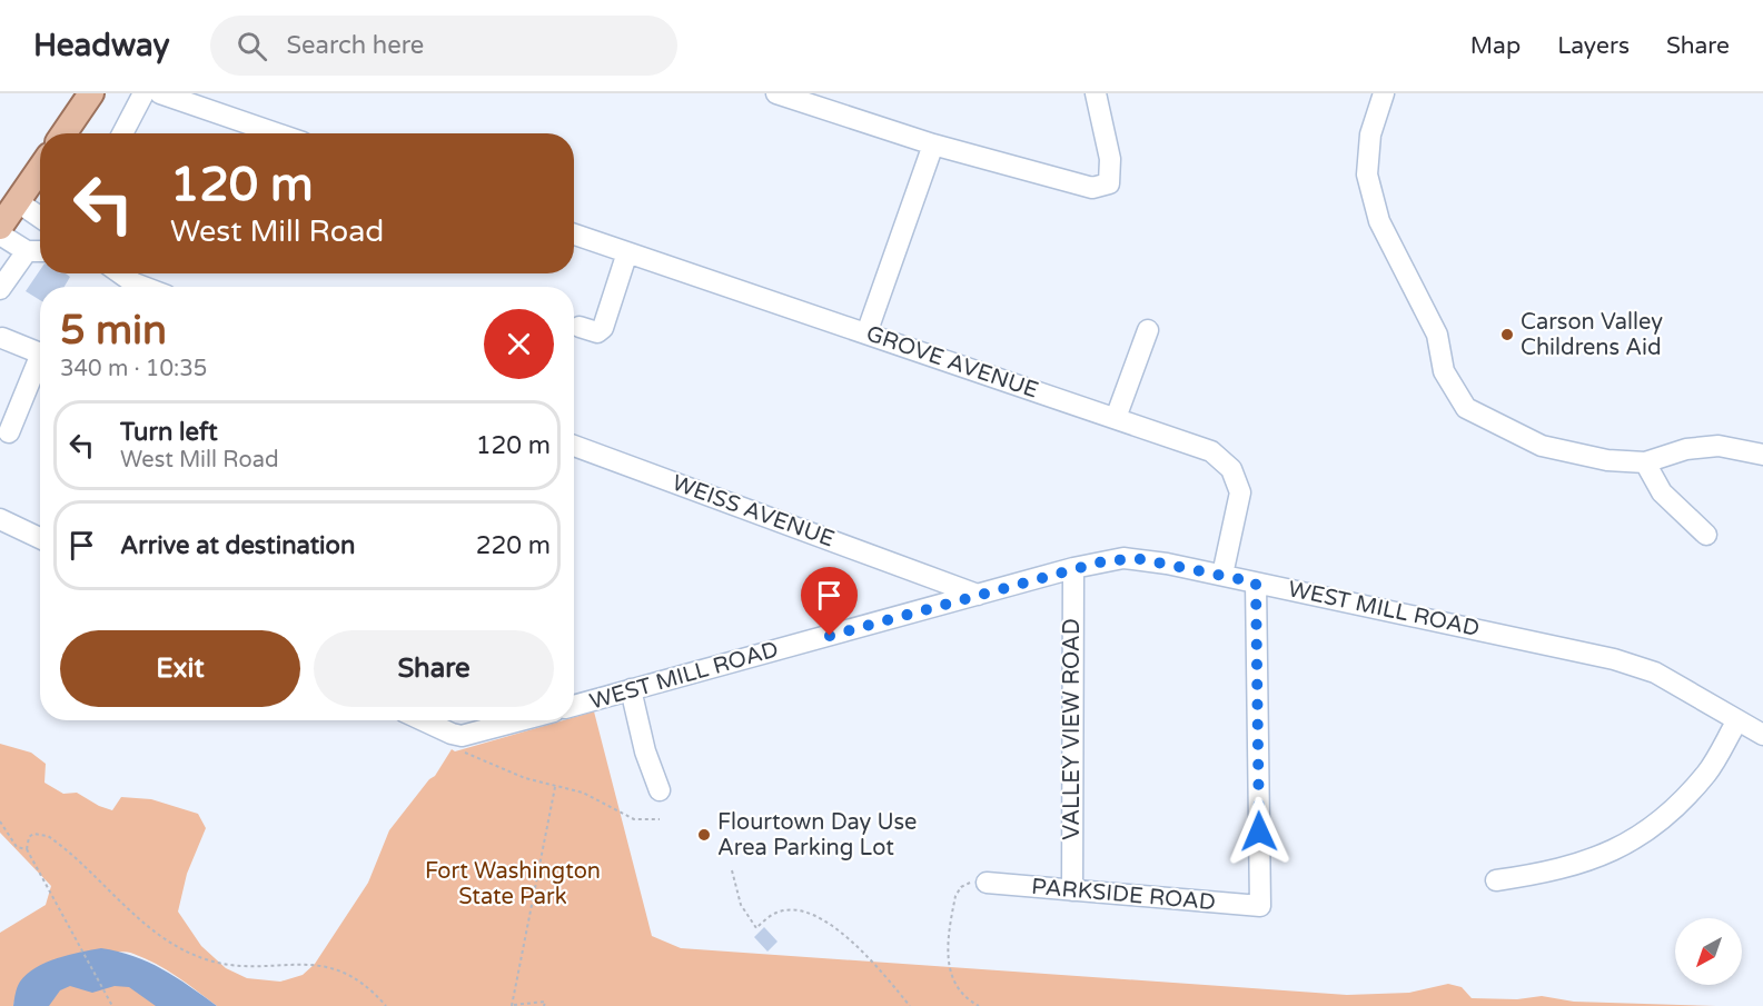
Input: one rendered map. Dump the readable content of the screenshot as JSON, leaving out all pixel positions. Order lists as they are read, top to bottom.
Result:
{
  "streets": {
    "street": [
      "GROVE AVENUE",
      "WEISS AVENUE",
      "WEST MILL ROAD",
      "VALLEY VIEW ROAD",
      "PARKSIDE ROAD"
    ]
  },
  "crossings": [
    ["GROVE AVENUE", "WEST MILL ROAD"],
    ["WEISS AVENUE", "WEST MILL ROAD"],
    ["WEST MILL ROAD", "VALLEY VIEW ROAD"],
    ["WEST MILL ROAD", "PARKSIDE ROAD"],
    ["VALLEY VIEW ROAD", "PARKSIDE ROAD"]
  ],
  "parks": ["Fort Washington State Park"],
  "places": ["Carson Valley Childrens Aid", "Flourtown Day Use Area Parking Lot"],
  "north": "bottom left",
  "page": {
    "header": "Headway",
    "search": "Search here",
    "nav": ["Map", "Layers", "Share"],
    "turn": ["120 m", "West Mill Road"],
    "heading": ["5 min", "340 m · 10:35"],
    "list": [
      {
        "name": "Turn left",
        "note": "West Mill Road",
        "value": "120 m"
      },
      {
        "name": "Arrive at destination",
        "value": "220 m"
      }
    ],
    "buttons": ["Exit", "Share"]
  }
}
